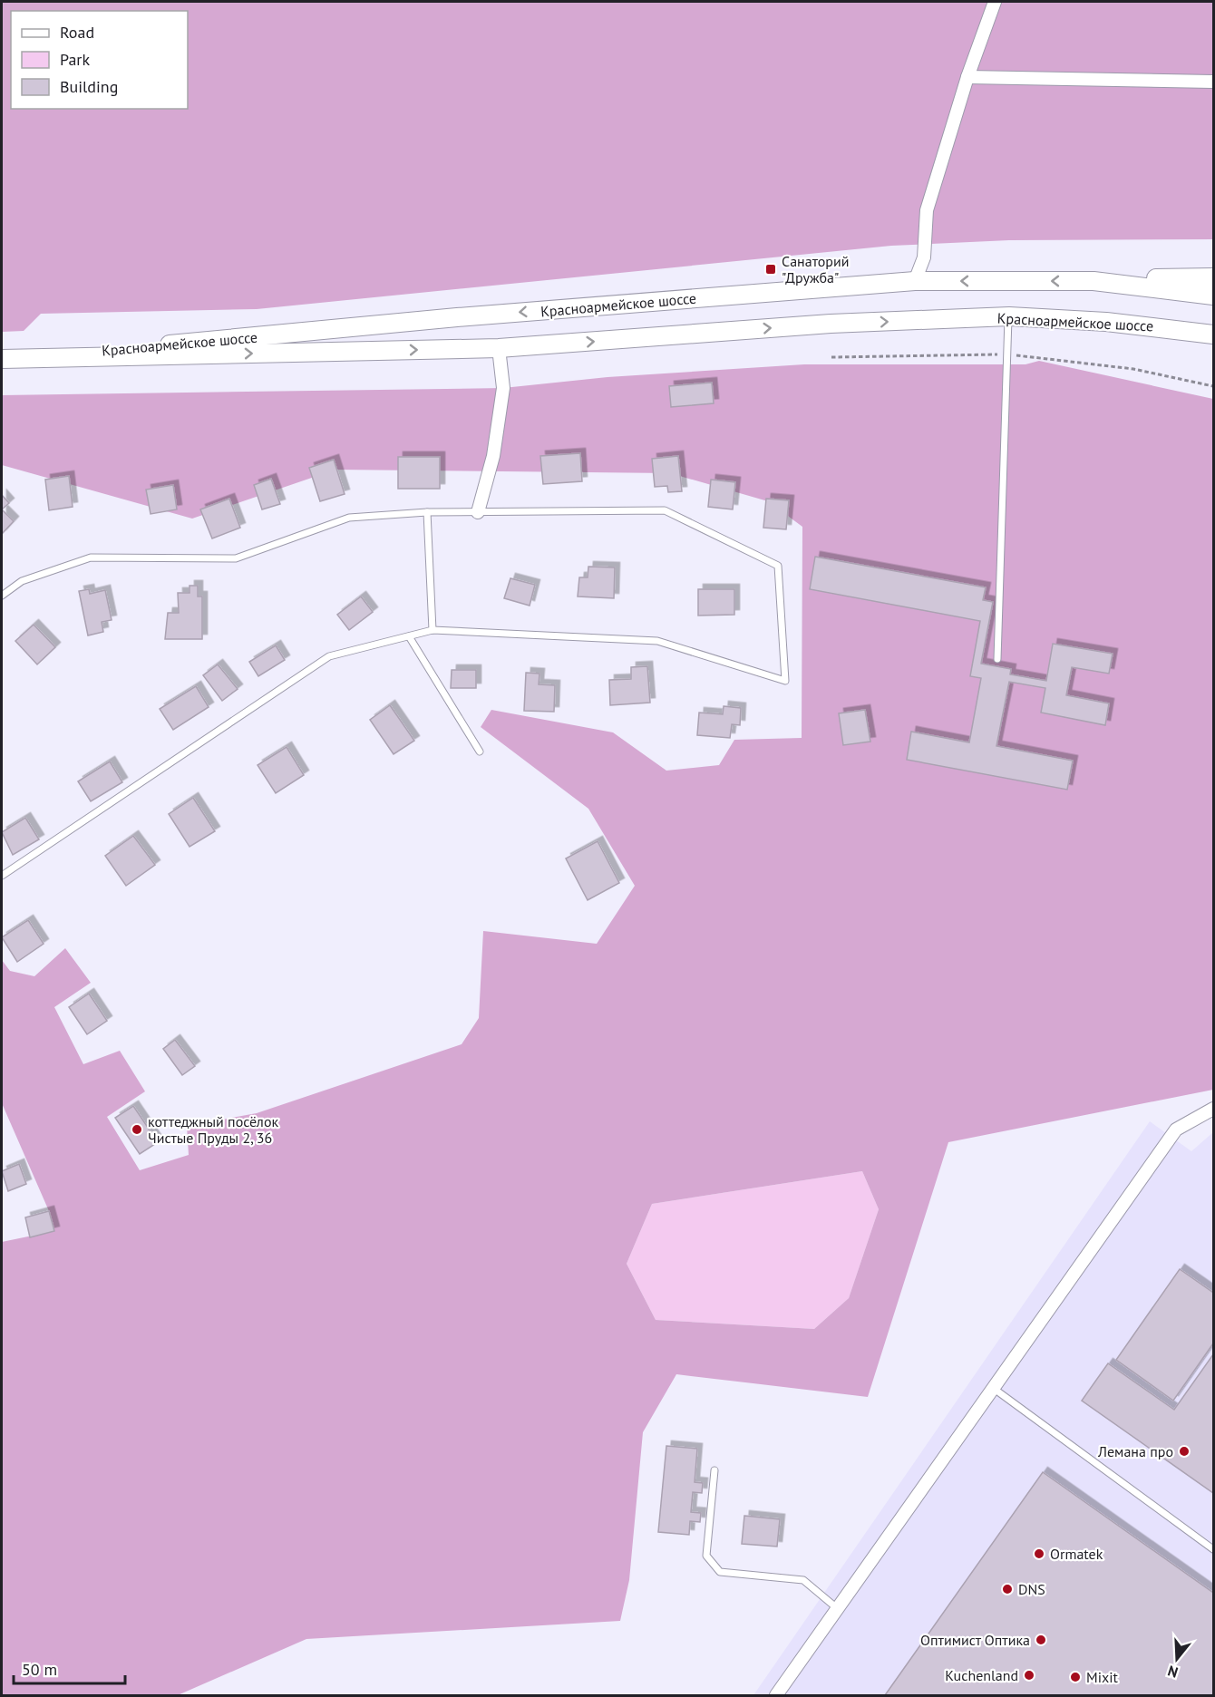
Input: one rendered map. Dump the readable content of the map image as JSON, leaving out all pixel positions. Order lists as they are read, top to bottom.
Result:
{
  "streets": {
    "main road": ["Красноармейское шоссе"]
  },
  "places": {
    "transit": ["Санаторий \"Дружба\""],
    "other": [
      "коттеджный посёлок Чистые Пруды 2, 36",
      "Лемана про",
      "Ormatek",
      "DNS",
      "Оптимист Оптика",
      "Kuchenland",
      "Mixit"
    ]
  },
  "legend": ["Road", "Park", "Building"],
  "scale_bar": "50 m",
  "north": "bottom"
}
